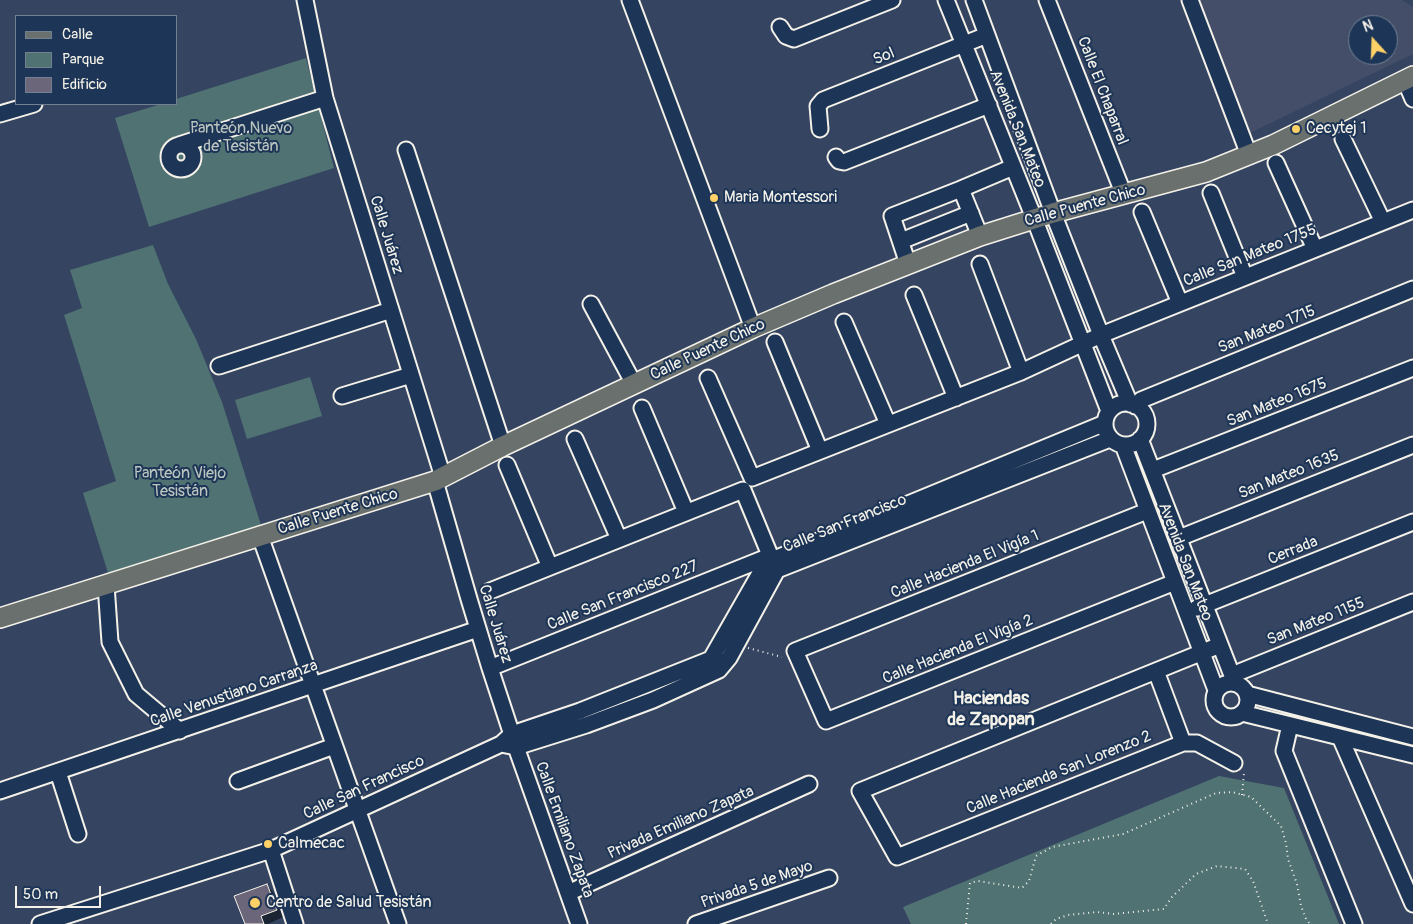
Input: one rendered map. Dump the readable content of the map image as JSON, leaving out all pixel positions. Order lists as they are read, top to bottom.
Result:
{
  "streets": {
    "main road": ["Calle Puente Chico"],
    "street": [
      "Sol",
      "Calle El Chaparral",
      "Avenida San Mateo",
      "Calle Juárez",
      "Calle San Mateo 1755",
      "San Mateo 1715",
      "San Mateo 1675",
      "San Mateo 1635",
      "Calle San Francisco",
      "Cerrada",
      "Calle Hacienda El Vigía 1",
      "Calle San Francisco 227",
      "San Mateo 1155",
      "Calle Hacienda El Vigía 2",
      "Calle Venustiano Carranza",
      "Calle Hacienda San Lorenzo 2",
      "Privada Emiliano Zapata",
      "Calle Emiliano Zapata",
      "Privada 5 de Mayo"
    ]
  },
  "crossings": [
    ["Sol", "Avenida San Mateo"],
    ["Calle El Chaparral", "Calle Puente Chico"],
    ["Avenida San Mateo", "Calle Puente Chico"],
    ["Avenida San Mateo", "Calle San Mateo 1755"],
    ["Avenida San Mateo", "San Mateo 1715"],
    ["Avenida San Mateo", "San Mateo 1675"],
    ["Avenida San Mateo", "San Mateo 1635"],
    ["Avenida San Mateo", "Calle San Francisco"],
    ["Avenida San Mateo", "Cerrada"],
    ["Avenida San Mateo", "Calle Hacienda El Vigía 1"],
    ["Avenida San Mateo", "San Mateo 1155"],
    ["Avenida San Mateo", "Calle Hacienda El Vigía 2"],
    ["Calle Puente Chico", "Calle Juárez"],
    ["Calle Juárez", "Calle San Francisco"],
    ["Calle Juárez", "Calle San Francisco 227"],
    ["Calle Juárez", "Calle Venustiano Carranza"],
    ["Calle Juárez", "Calle Emiliano Zapata"],
    ["San Mateo 1715", "Calle San Francisco"],
    ["Calle San Francisco", "Calle San Francisco 227"],
    ["Calle San Francisco", "Calle Emiliano Zapata"],
    ["Calle Hacienda El Vigía 1", "Calle Hacienda El Vigía 2"],
    ["Privada Emiliano Zapata", "Calle Emiliano Zapata"]
  ],
  "districts": ["Haciendas de Zapopan"],
  "parks": ["Panteón Nuevo de Tesistán", "Panteón Viejo Tesistán"],
  "places": [
    "Cecytej 1",
    "Maria Montessori",
    "Calmecac",
    "Centro de Salud Tesistán"
  ],
  "legend": ["Calle", "Parque", "Edificio"],
  "scale_bar": "50 m",
  "north": "top"
}
